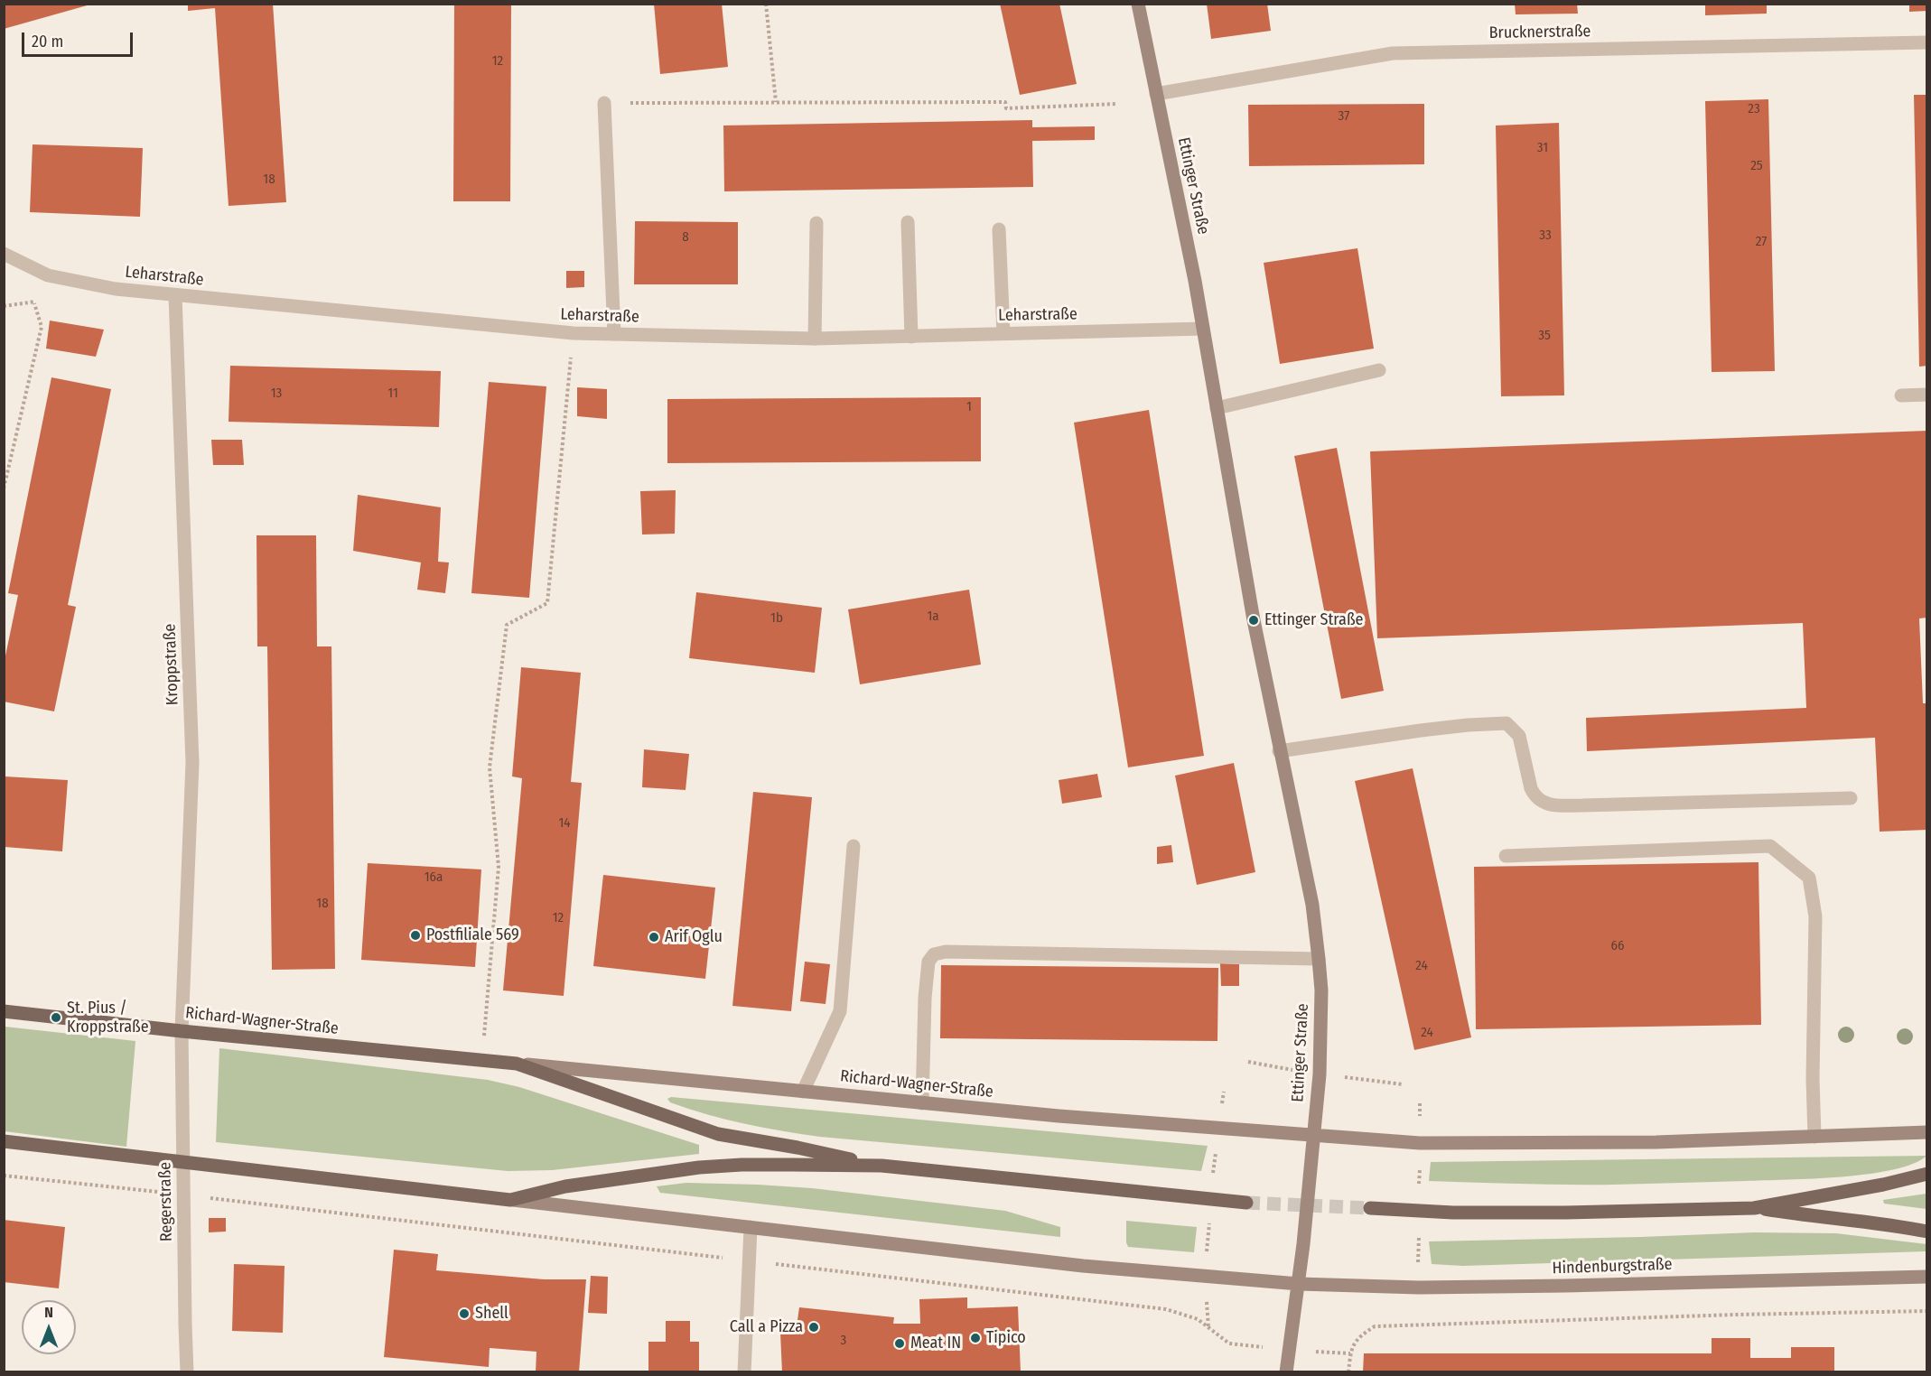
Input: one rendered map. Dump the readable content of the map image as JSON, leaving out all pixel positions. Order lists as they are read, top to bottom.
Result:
{
  "streets": {
    "main road": ["Ettinger Straße", "Richard-Wagner-Straße", "Hindenburgstraße"],
    "street": [
      "Brucknerstraße",
      "Leharstraße",
      "Kroppstraße",
      "Regerstraße"
    ]
  },
  "crossings": [
    ["Brucknerstraße", "Ettinger Straße"],
    ["Ettinger Straße", "Leharstraße"],
    ["Ettinger Straße", "Richard-Wagner-Straße"],
    ["Ettinger Straße", "Hindenburgstraße"],
    ["Leharstraße", "Kroppstraße"],
    ["Kroppstraße", "Richard-Wagner-Straße"],
    ["Kroppstraße", "Regerstraße"],
    ["Richard-Wagner-Straße", "Regerstraße"],
    ["Richard-Wagner-Straße", "Hindenburgstraße"]
  ],
  "places": [
    "Ettinger Straße",
    "Postfiliale 569",
    "Arif Oglu",
    "St. Pius / Kroppstraße",
    "Shell",
    "Call a Pizza",
    "Tipico",
    "Meat IN"
  ],
  "house_numbers": [
    "12",
    "23",
    "37",
    "31",
    "25",
    "18",
    "33",
    "8",
    "27",
    "35",
    "13",
    "11",
    "1",
    "1a",
    "1b",
    "14",
    "16a",
    "18",
    "12",
    "66",
    "24",
    "24",
    "3"
  ],
  "scale_bar": "20 m",
  "north": "top"
}
